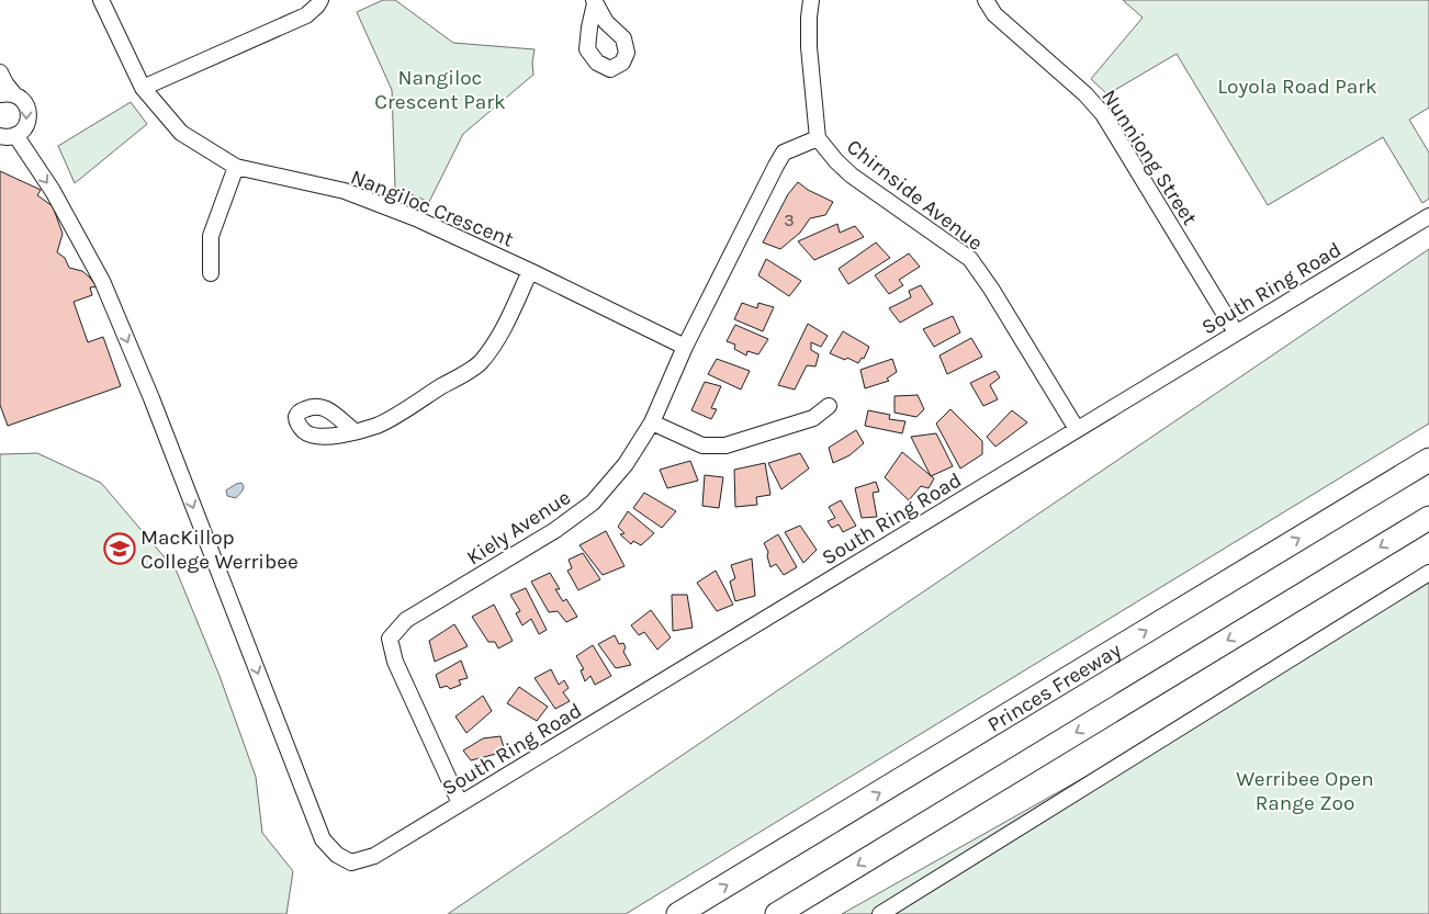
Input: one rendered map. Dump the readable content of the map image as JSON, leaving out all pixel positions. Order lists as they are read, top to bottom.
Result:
{
  "streets": {
    "highway": ["Princes Freeway"],
    "street": [
      "Nunniong Street",
      "Chirnside Avenue",
      "Nangiloc Crescent",
      "South Ring Road",
      "Kiely Avenue"
    ]
  },
  "crossings": [
    ["Nunniong Street", "South Ring Road"],
    ["Chirnside Avenue", "South Ring Road"],
    ["Chirnside Avenue", "Kiely Avenue"],
    ["Nangiloc Crescent", "Kiely Avenue"],
    ["South Ring Road", "Kiely Avenue"]
  ],
  "one_way": ["South Ring Road"],
  "parks": ["Nangiloc Crescent Park", "Loyola Road Park", "Werribee Open Range Zoo"],
  "places": {
    "school or university": ["MacKillop College Werribee"]
  },
  "house_numbers": ["3"]
}
